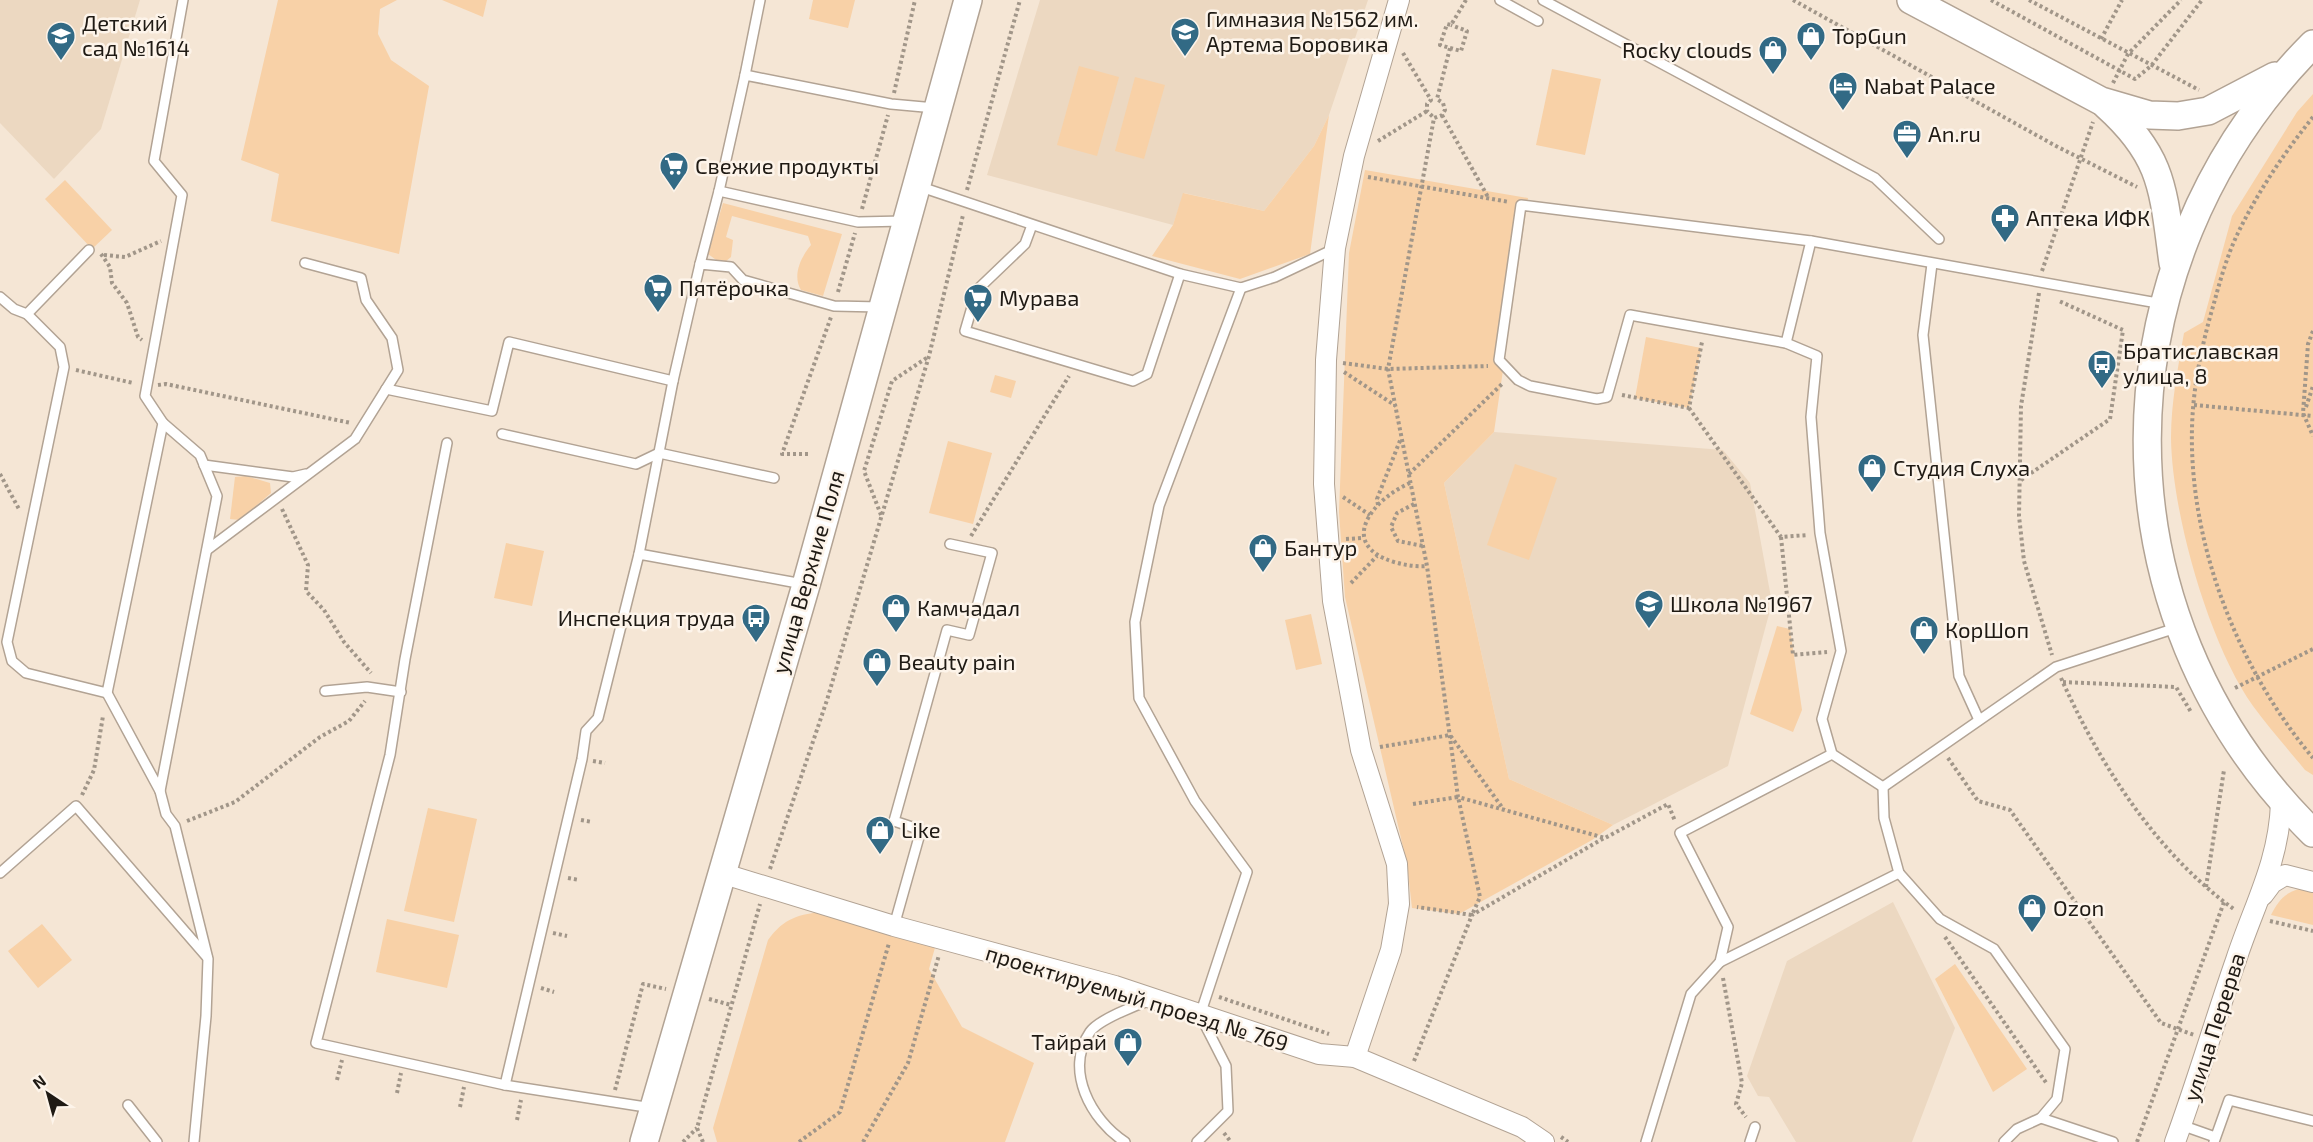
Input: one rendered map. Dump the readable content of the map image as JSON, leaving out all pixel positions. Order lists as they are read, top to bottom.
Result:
{
  "streets": {
    "main road": ["улица Верхние Поля"],
    "street": ["проектируемый проезд № 769", "улица Перерва"]
  },
  "crossings": [
    ["улица Верхние Поля", "проектируемый проезд № 769"]
  ],
  "places": {
    "school or university": ["Гимназия №1562 им. Артема Боровика", "Детский сад №1614", "Школа №1967"],
    "shop": [
      "TopGun",
      "Rocky clouds",
      "Студия Слуха",
      "Бантур",
      "Камчадал",
      "КорШоп",
      "Beauty pain",
      "Like",
      "Ozon",
      "Тайрай"
    ],
    "hotel": ["Nabat Palace"],
    "office": ["An.ru"],
    "supermarket": ["Свежие продукты", "Пятёрочка", "Мурава"],
    "pharmacy": ["Аптека ИФК"],
    "bus stop": ["Братиславская улица, 8", "Инспекция труда"]
  },
  "north": "top left"
}
